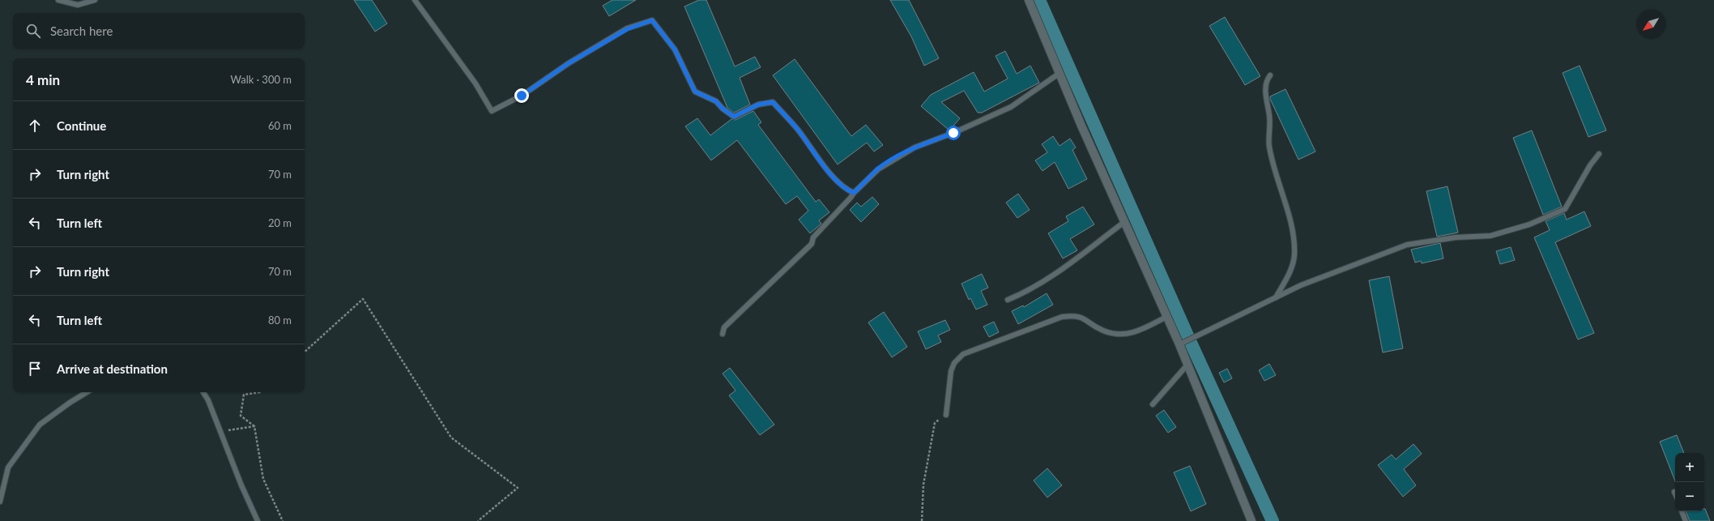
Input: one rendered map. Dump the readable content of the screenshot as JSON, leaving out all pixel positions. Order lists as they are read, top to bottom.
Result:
{
  "north": "bottom left",
  "page": {
    "search": "Search here",
    "heading": ["4 min", "Walk · 300 m"],
    "list": [
      ["Continue", "60 m"],
      ["Turn right", "70 m"],
      ["Turn left", "20 m"],
      ["Turn right", "70 m"],
      ["Turn left", "80 m"],
      "Arrive at destination"
    ],
    "map_buttons": ["+", "−"]
  }
}
